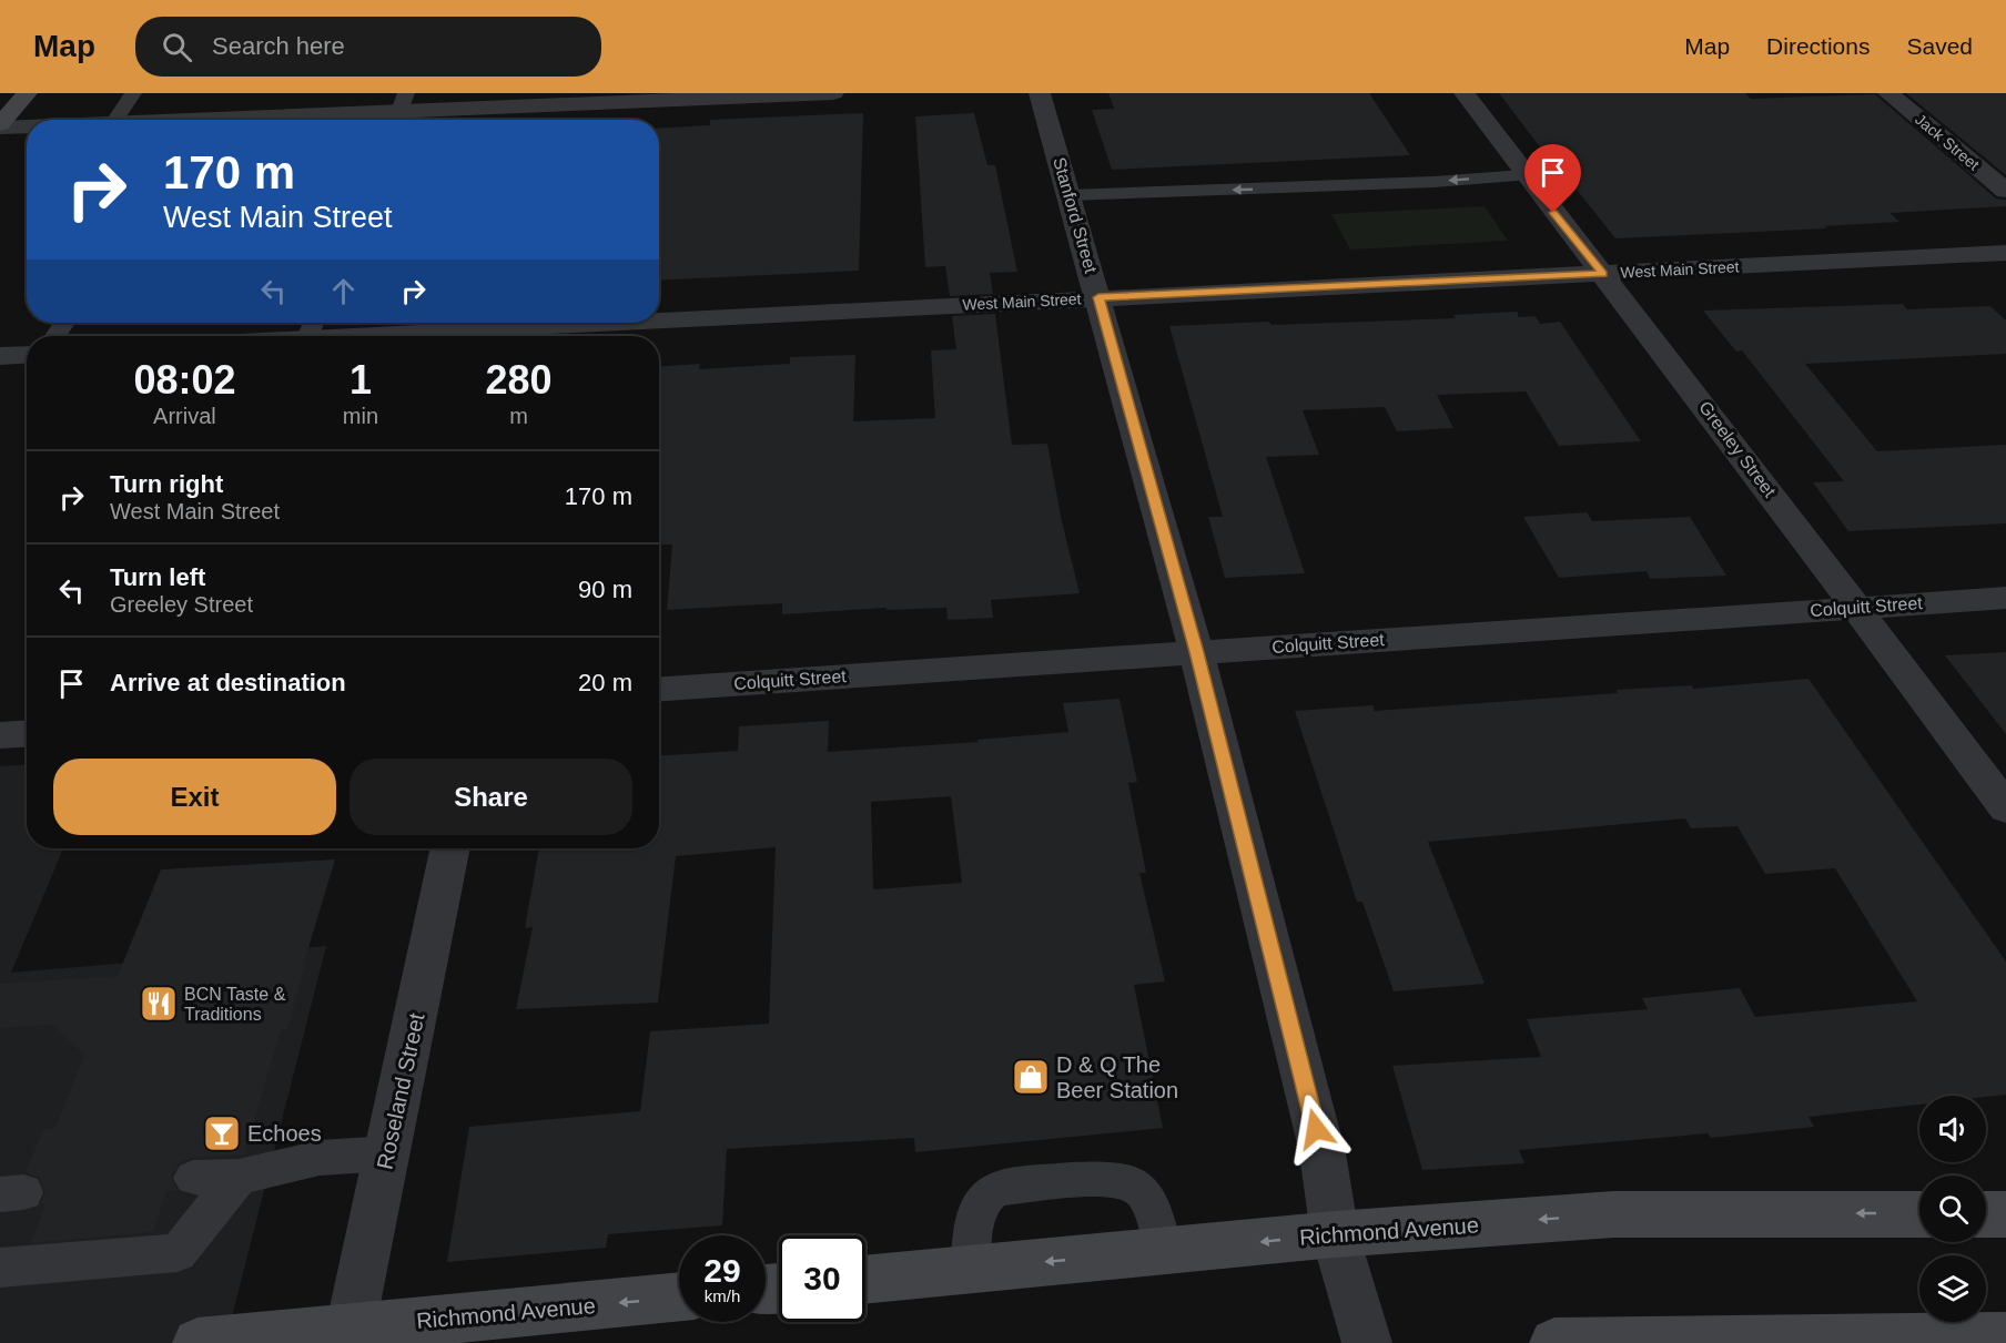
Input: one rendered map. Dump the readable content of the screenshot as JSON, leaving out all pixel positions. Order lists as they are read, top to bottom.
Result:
{
  "streets": {
    "main road": ["Richmond Avenue"],
    "street": [
      "Jack Street",
      "Stanford Street",
      "West Main Street",
      "Greeley Street",
      "Colquitt Street",
      "Roseland Street"
    ]
  },
  "crossings": [
    ["Stanford Street", "West Main Street"],
    ["Stanford Street", "Colquitt Street"],
    ["Stanford Street", "Richmond Avenue"],
    ["West Main Street", "Greeley Street"],
    ["Greeley Street", "Colquitt Street"],
    ["Roseland Street", "Richmond Avenue"]
  ],
  "one_way": ["Richmond Avenue"],
  "places": {
    "restaurant": ["BCN Taste & Traditions"],
    "shop": ["D & Q The Beer Station"],
    "bar": ["Echoes"]
  },
  "page": {
    "header": "Map",
    "search": "Search here",
    "nav": ["Map", "Directions", "Saved"],
    "turn": ["170 m", "West Main Street"],
    "eta": [
      "08:02",
      "Arrival",
      "1",
      "min",
      "280",
      "m"
    ],
    "list": [
      {
        "name": "Turn right",
        "note": "West Main Street",
        "value": "170 m"
      },
      {
        "name": "Turn left",
        "note": "Greeley Street",
        "value": "90 m"
      },
      {
        "name": "Arrive at destination",
        "value": "20 m"
      }
    ],
    "buttons": ["Exit", "Share"],
    "speed": "29 km/h",
    "limit": "30"
  }
}
